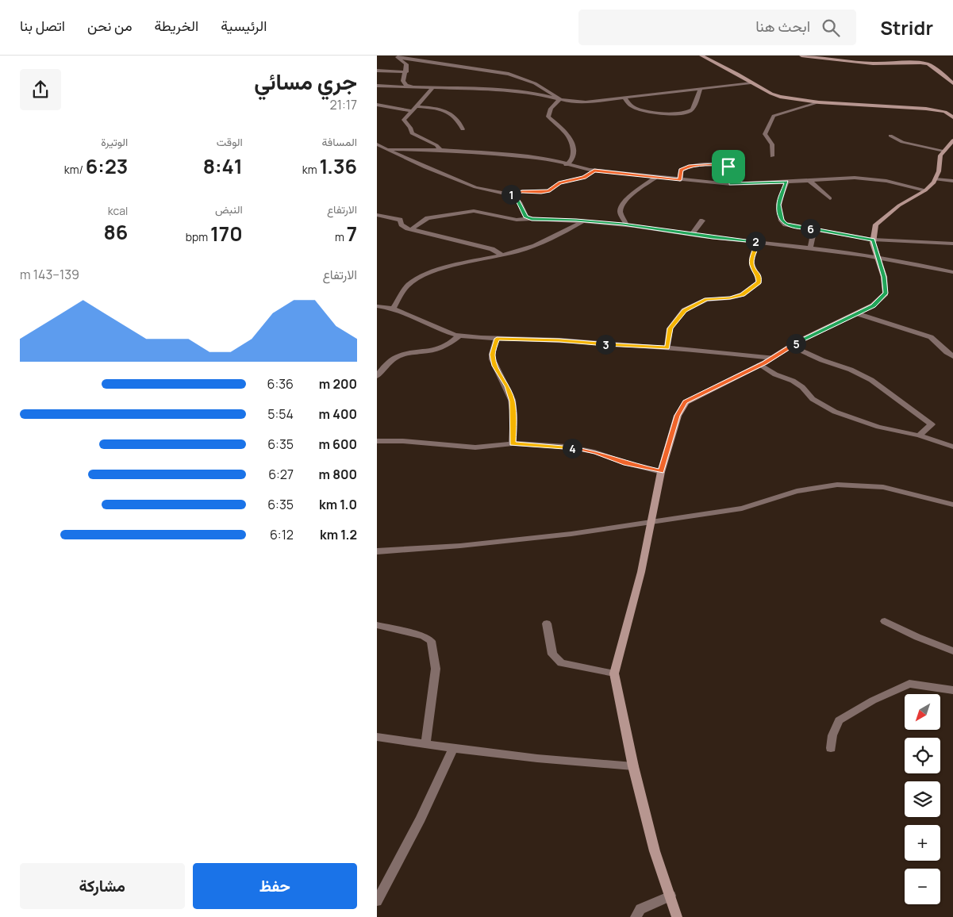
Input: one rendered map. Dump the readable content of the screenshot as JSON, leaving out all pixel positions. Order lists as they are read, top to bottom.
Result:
{
  "north": "bottom left",
  "page": {
    "header": "Stridr",
    "search": "ابحث هنا",
    "nav": [
      "الرئيسية",
      "الخريطة",
      "من نحن",
      "اتصل بنا"
    ],
    "heading": ["جري مسائي", "21:17"],
    "stats": [
      ["المسافة", "1.36 km"],
      ["الوقت", "8:41"],
      ["الوتيرة", "6:23 /km"],
      ["الارتفاع", "7 m"],
      ["النبض", "170 bpm"],
      ["kcal", "86"]
    ],
    "pins": [
      "1",
      "6",
      "2",
      "5",
      "3",
      "4"
    ],
    "chart": ["الارتفاع", "139–143 m"],
    "list": [
      {
        "name": "200 m",
        "note": "6:36"
      },
      {
        "name": "400 m",
        "note": "5:54"
      },
      {
        "name": "600 m",
        "note": "6:35"
      },
      {
        "name": "800 m",
        "note": "6:27"
      },
      {
        "name": "1.0 km",
        "note": "6:35"
      },
      {
        "name": "1.2 km",
        "note": "6:12"
      }
    ],
    "map_buttons": ["+", "−"],
    "buttons": ["حفظ", "مشاركة"]
  }
}
